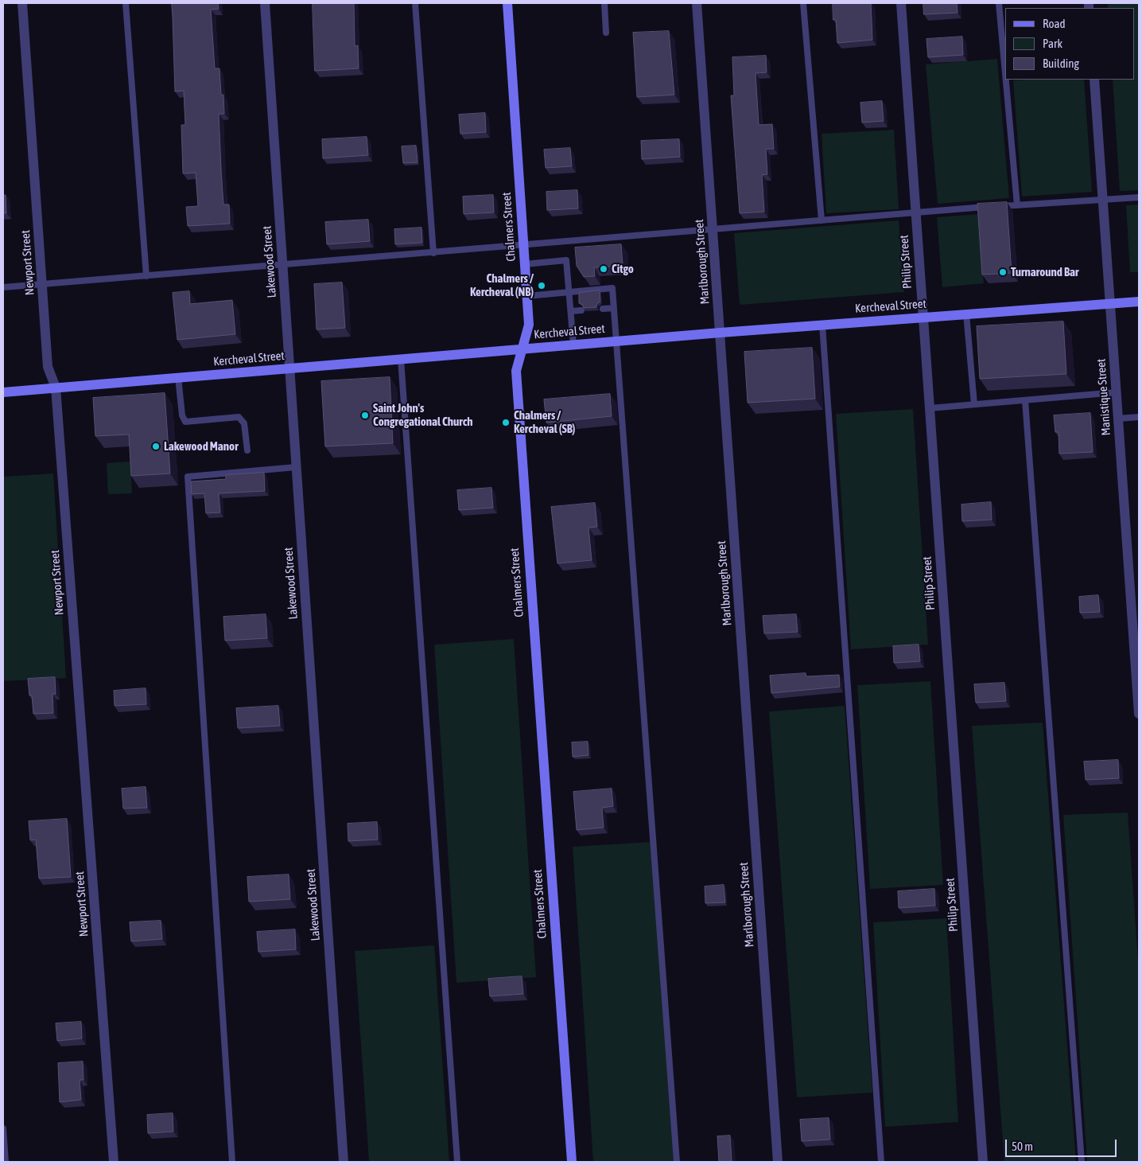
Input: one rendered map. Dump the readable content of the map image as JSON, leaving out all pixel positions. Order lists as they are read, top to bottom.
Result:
{
  "streets": {
    "street": [
      "Chalmers Street",
      "Lakewood Street",
      "Marlborough Street",
      "Philip Street",
      "Newport Street",
      "Kercheval Street",
      "Manistique Street"
    ]
  },
  "crossings": [
    ["Chalmers Street", "Kercheval Street"],
    ["Lakewood Street", "Kercheval Street"],
    ["Marlborough Street", "Kercheval Street"],
    ["Philip Street", "Kercheval Street"],
    ["Newport Street", "Kercheval Street"],
    ["Kercheval Street", "Manistique Street"]
  ],
  "places": [
    "Citgo",
    "Turnaround Bar",
    "Chalmers / Kercheval (NB)",
    "Saint John's Congregational Church",
    "Chalmers / Kercheval (SB)",
    "Lakewood Manor"
  ],
  "legend": ["Road", "Park", "Building"],
  "scale_bar": "50 m"
}
